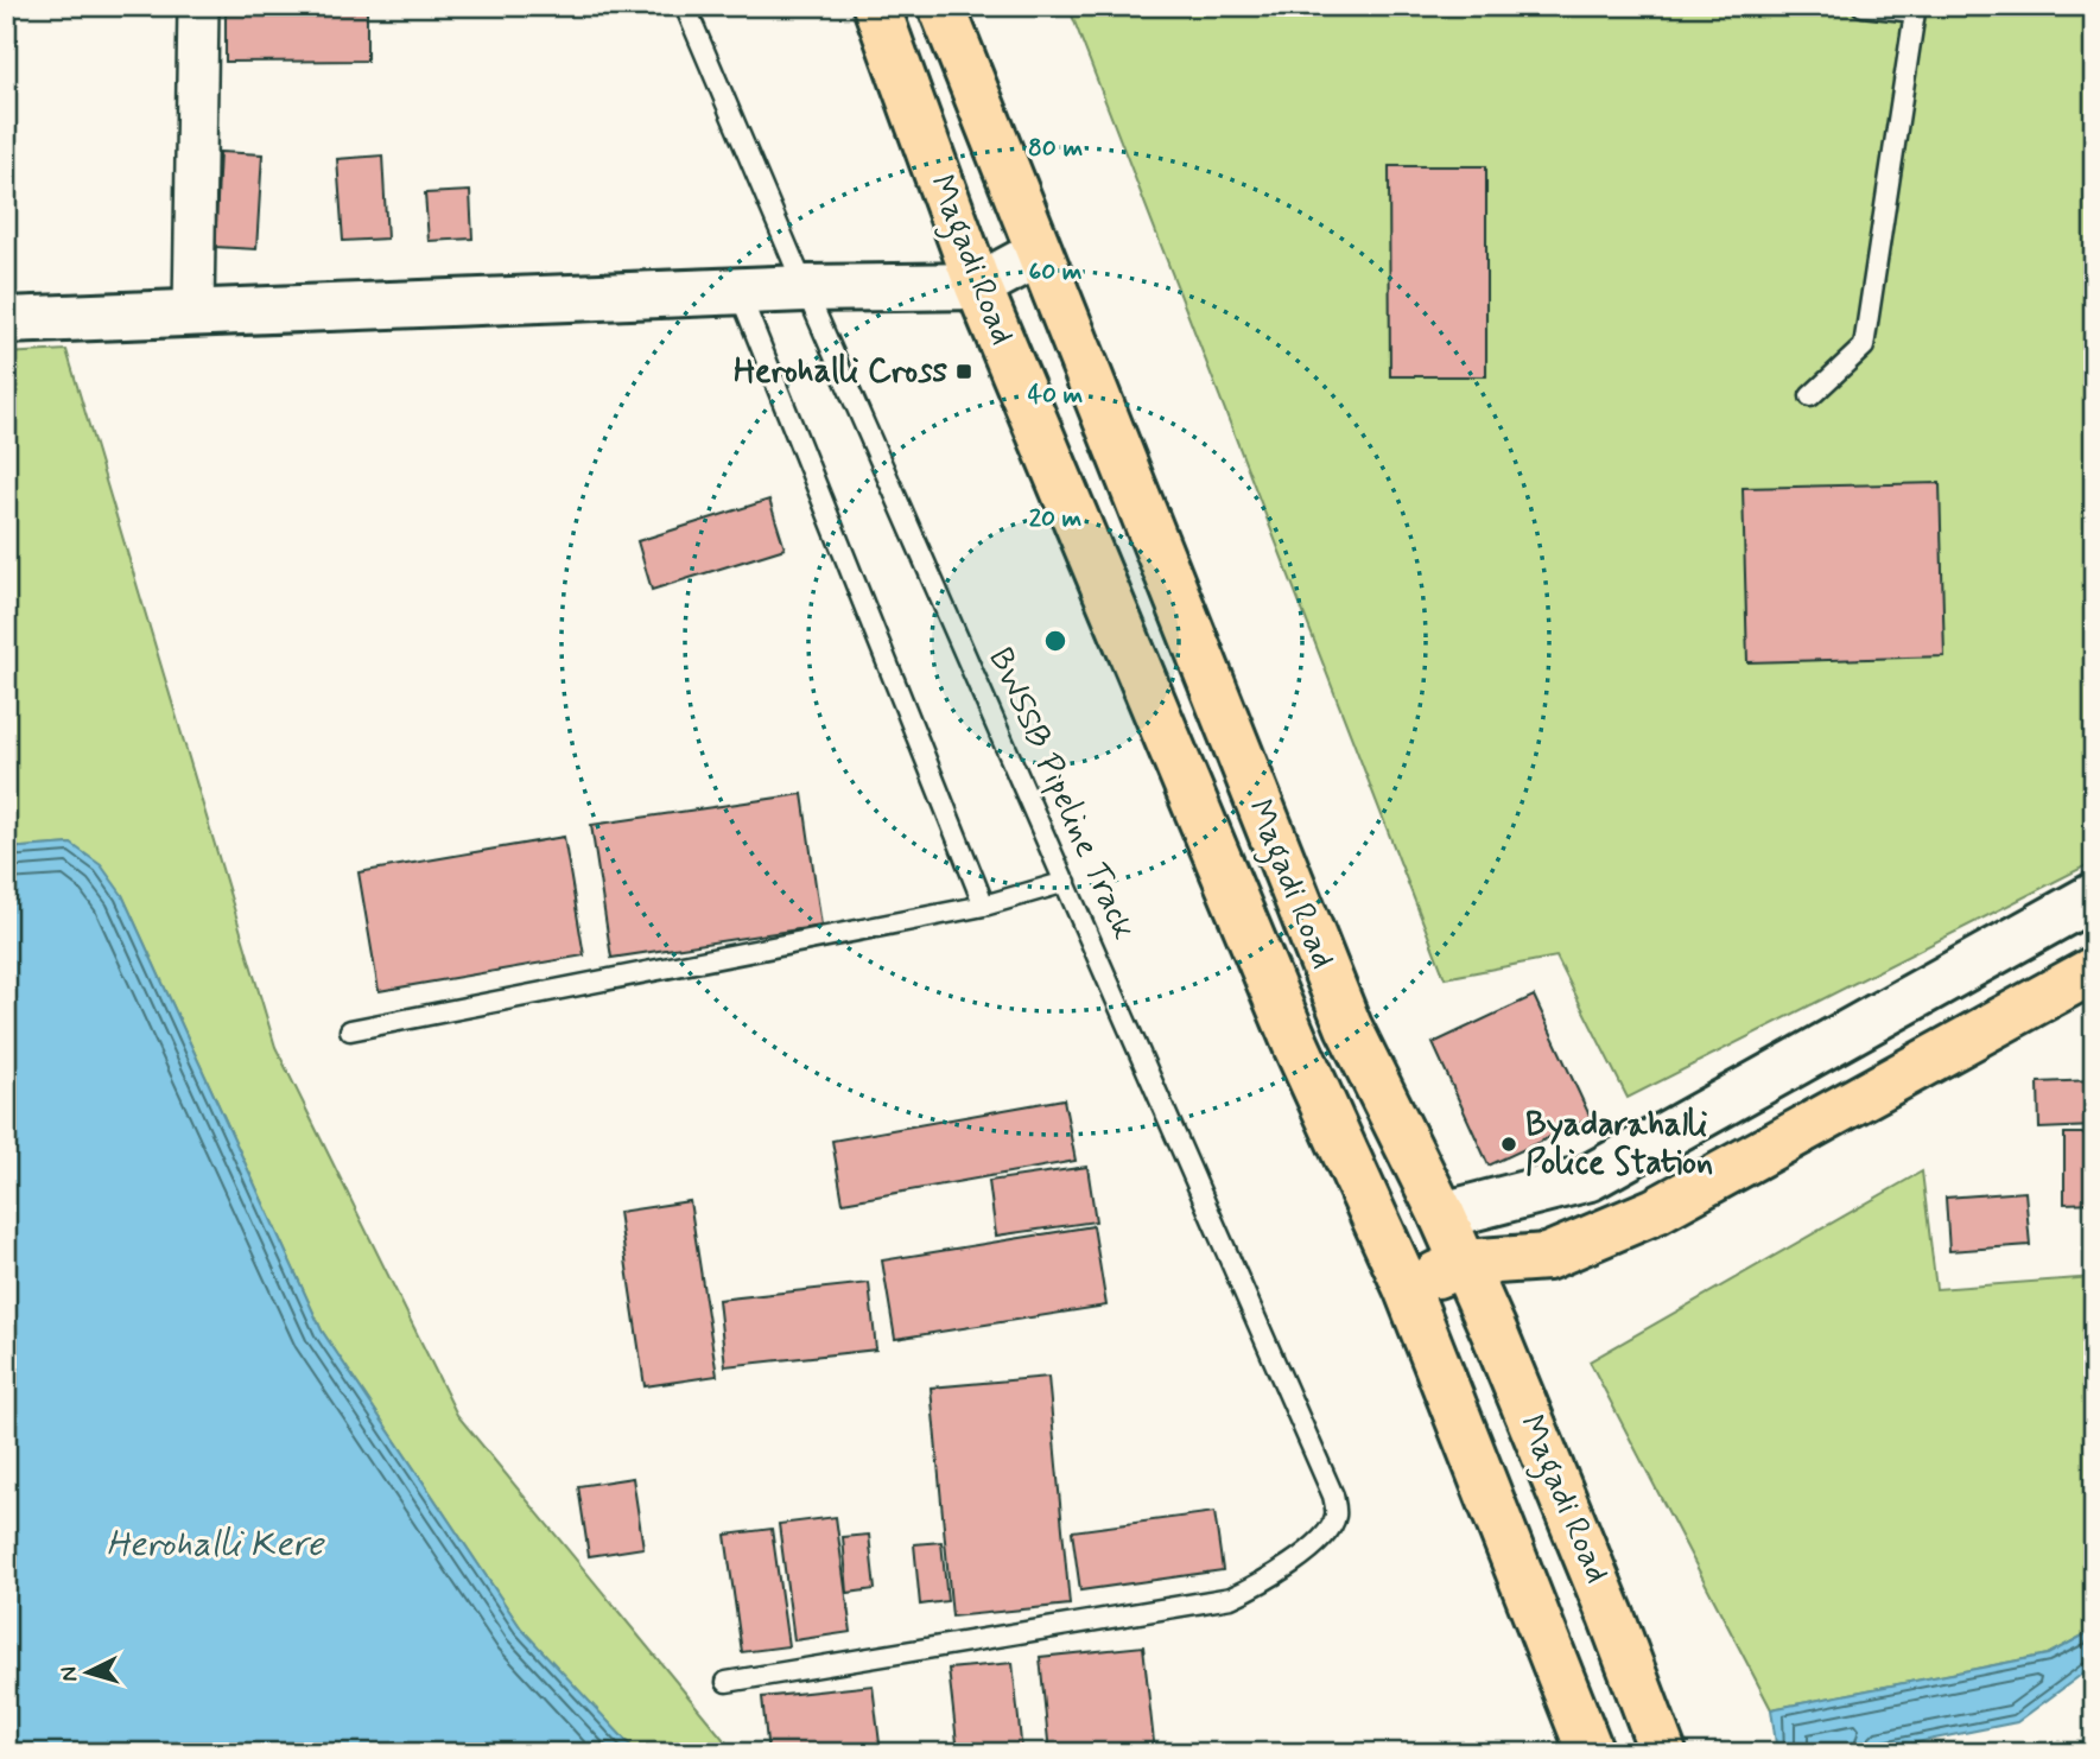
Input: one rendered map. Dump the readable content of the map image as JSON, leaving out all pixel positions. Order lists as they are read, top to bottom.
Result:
{
  "streets": {
    "main road": ["Magadi Road"],
    "lane": ["BWSSB Pipeline Track"]
  },
  "water": ["Herohalli Kere"],
  "places": {
    "transit": ["Herohalli Cross"],
    "other": ["Byadarahalli Police Station"]
  },
  "north": "left",
  "rings": [
    "80 m",
    "60 m",
    "40 m",
    "20 m"
  ]
}
